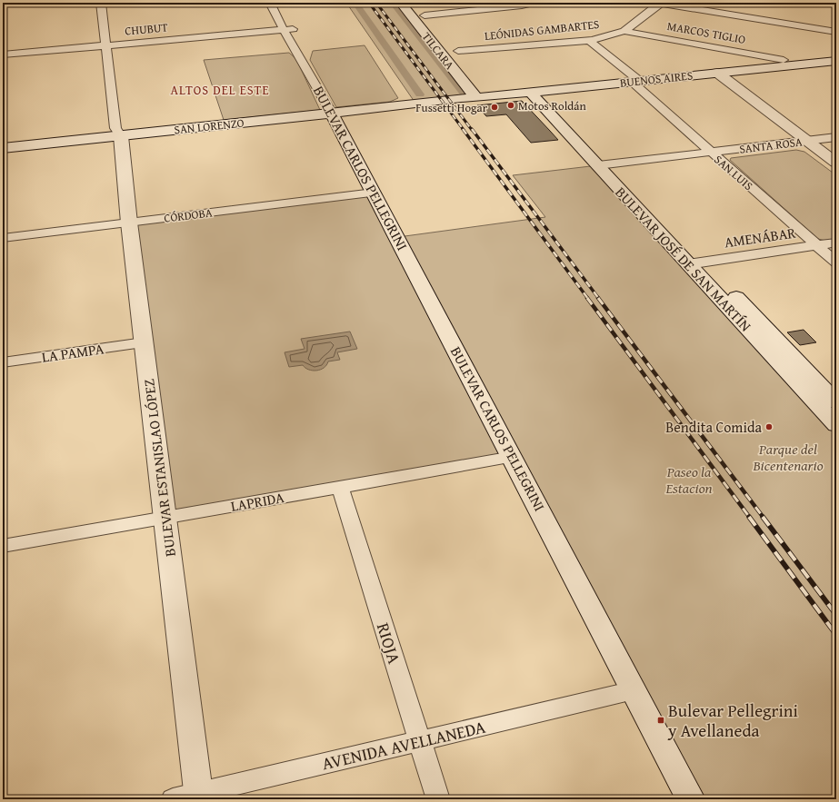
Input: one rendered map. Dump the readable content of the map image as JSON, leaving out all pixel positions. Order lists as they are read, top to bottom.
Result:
{
  "streets": {
    "main road": [
      "TILCARA",
      "BUENOS AIRES",
      "SAN LORENZO",
      "BULEVAR CARLOS PELLEGRINI",
      "BULEVAR JOSÉ DE SAN MARTÍN",
      "BULEVAR ESTANISLAO LÓPEZ"
    ],
    "street": [
      "CHUBUT",
      "LEÓNIDAS GAMBARTES",
      "MARCOS TIGLIO",
      "SANTA ROSA",
      "SAN LUIS",
      "CÓRDOBA",
      "AMENÁBAR",
      "LA PAMPA",
      "LAPRIDA",
      "RIOJA",
      "AVENIDA AVELLANEDA"
    ]
  },
  "crossings": [
    ["CHUBUT", "BULEVAR CARLOS PELLEGRINI"],
    ["CHUBUT", "BULEVAR ESTANISLAO LÓPEZ"],
    ["LEÓNIDAS GAMBARTES", "MARCOS TIGLIO"],
    ["LEÓNIDAS GAMBARTES", "SAN LUIS"],
    ["TILCARA", "BUENOS AIRES"],
    ["BUENOS AIRES", "SAN LORENZO"],
    ["BUENOS AIRES", "SAN LUIS"],
    ["BUENOS AIRES", "BULEVAR JOSÉ DE SAN MARTÍN"],
    ["SAN LORENZO", "BULEVAR CARLOS PELLEGRINI"],
    ["SAN LORENZO", "BULEVAR ESTANISLAO LÓPEZ"],
    ["SANTA ROSA", "SAN LUIS"],
    ["SANTA ROSA", "BULEVAR JOSÉ DE SAN MARTÍN"],
    ["BULEVAR CARLOS PELLEGRINI", "CÓRDOBA"],
    ["BULEVAR CARLOS PELLEGRINI", "LAPRIDA"],
    ["BULEVAR CARLOS PELLEGRINI", "AVENIDA AVELLANEDA"],
    ["SAN LUIS", "AMENÁBAR"],
    ["CÓRDOBA", "BULEVAR ESTANISLAO LÓPEZ"],
    ["AMENÁBAR", "BULEVAR JOSÉ DE SAN MARTÍN"],
    ["LA PAMPA", "BULEVAR ESTANISLAO LÓPEZ"],
    ["BULEVAR ESTANISLAO LÓPEZ", "LAPRIDA"],
    ["BULEVAR ESTANISLAO LÓPEZ", "AVENIDA AVELLANEDA"],
    ["LAPRIDA", "RIOJA"],
    ["RIOJA", "AVENIDA AVELLANEDA"]
  ],
  "districts": ["ALTOS DEL ESTE"],
  "parks": ["Parque del Bicentenario", "Paseo la Estacion"],
  "places": {
    "other": ["Motos Roldán", "Fussetti Hogar", "Bendita Comida"],
    "transit": ["Bulevar Pellegrini y Avellaneda"]
  }
}
